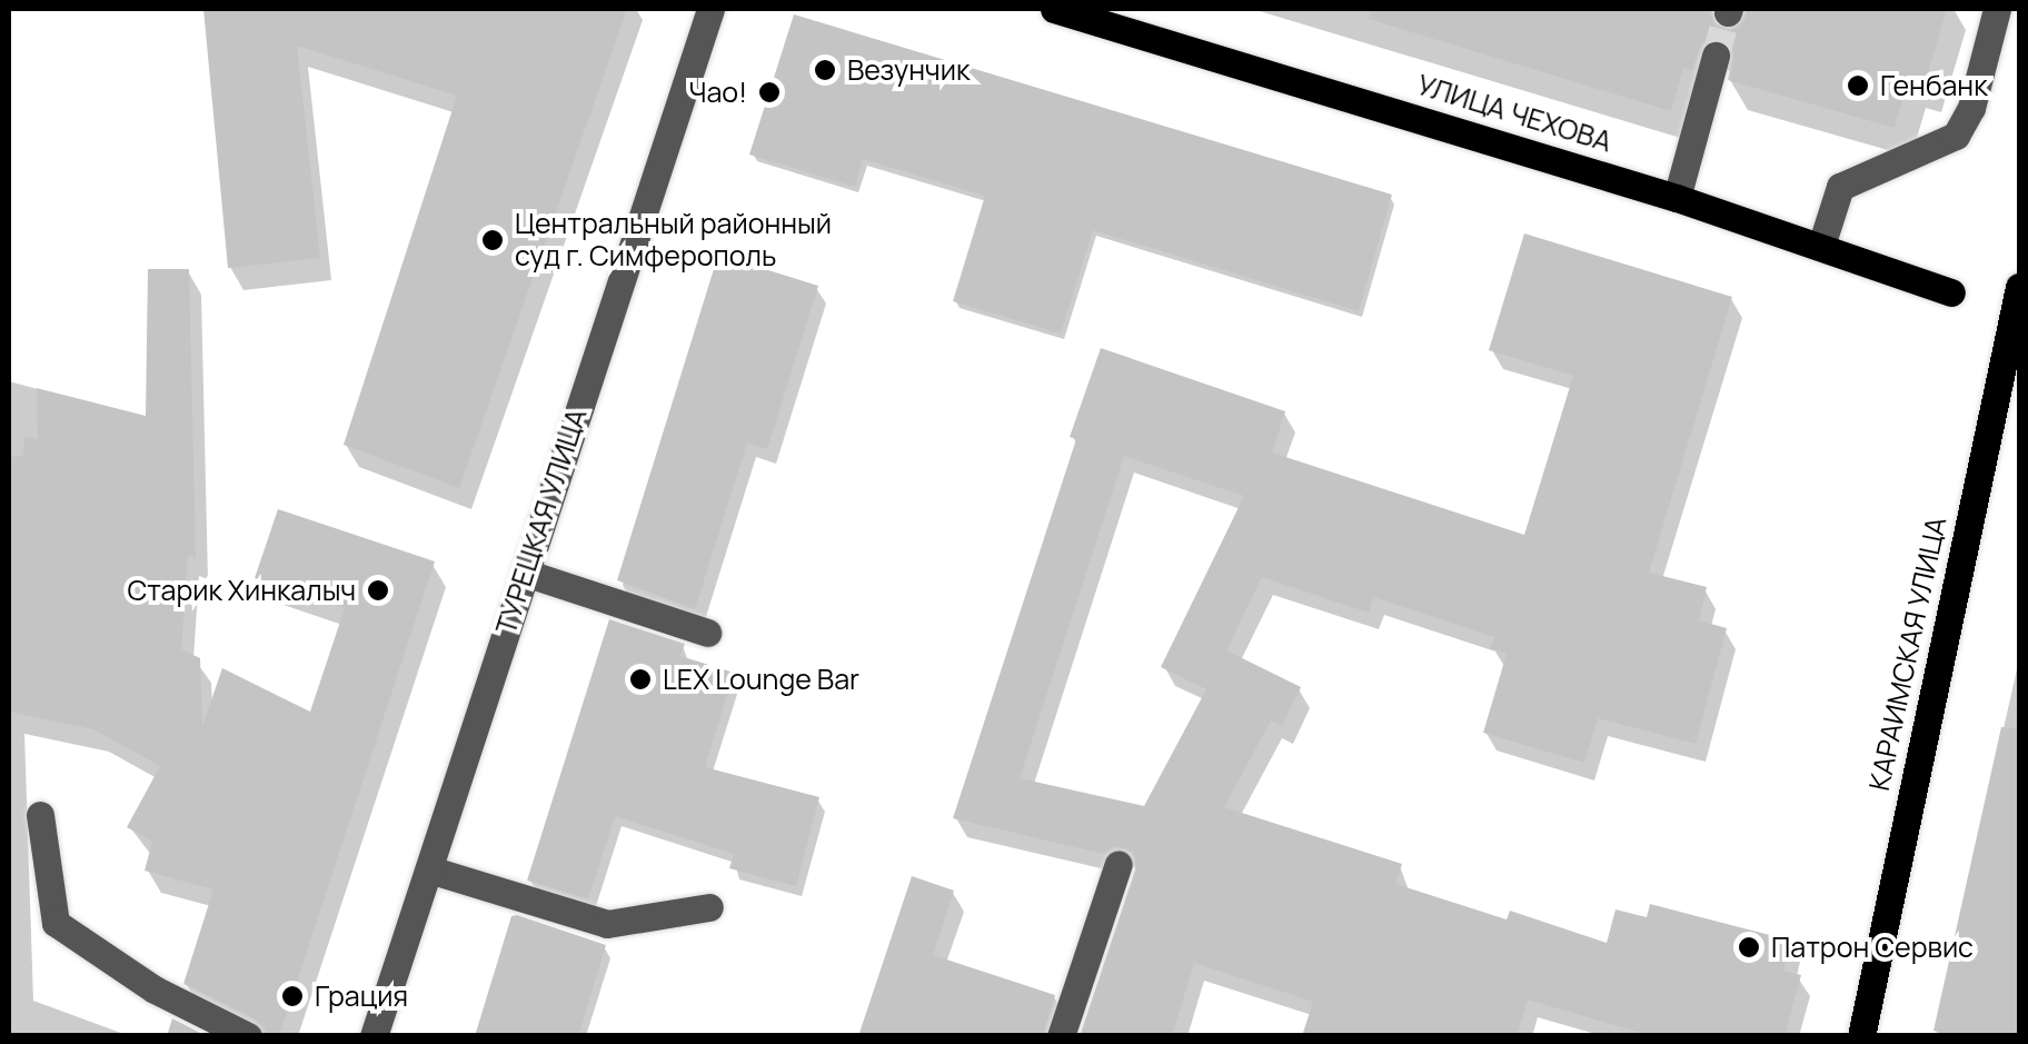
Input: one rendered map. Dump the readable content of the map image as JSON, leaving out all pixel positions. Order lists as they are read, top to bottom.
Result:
{
  "streets": {
    "main road": ["УЛИЦА ЧЕХОВА", "КАРАИМСКАЯ УЛИЦА"],
    "street": ["ТУРЕЦКАЯ УЛИЦА"]
  },
  "places": [
    "Везунчик",
    "Генбанк",
    "Чао!",
    "Центральный районный суд г. Симферополь",
    "Старик Хинкалыч",
    "LEX Lounge Bar",
    "Патрон Сервис",
    "Грация"
  ]
}
